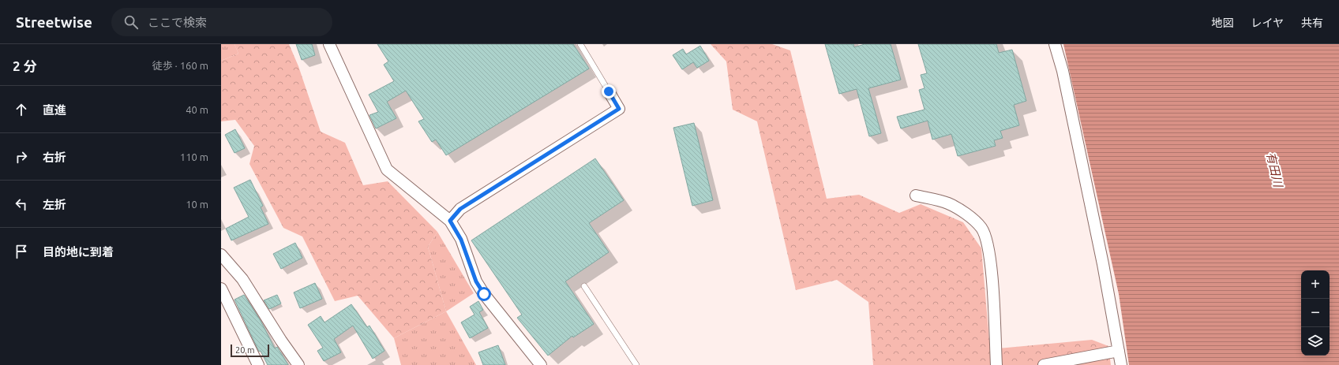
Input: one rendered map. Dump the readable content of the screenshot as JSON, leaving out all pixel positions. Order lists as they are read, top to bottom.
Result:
{
  "water": ["有田川"],
  "scale_bar": "20 m",
  "page": {
    "header": "Streetwise",
    "search": "ここで検索",
    "nav": ["地図", "レイヤ", "共有"],
    "heading": ["2 分", "徒歩 · 160 m"],
    "list": [
      ["直進", "40 m"],
      ["右折", "110 m"],
      ["左折", "10 m"],
      "目的地に到着"
    ],
    "map_buttons": ["+", "−"],
    "scale": "20 m"
  }
}
